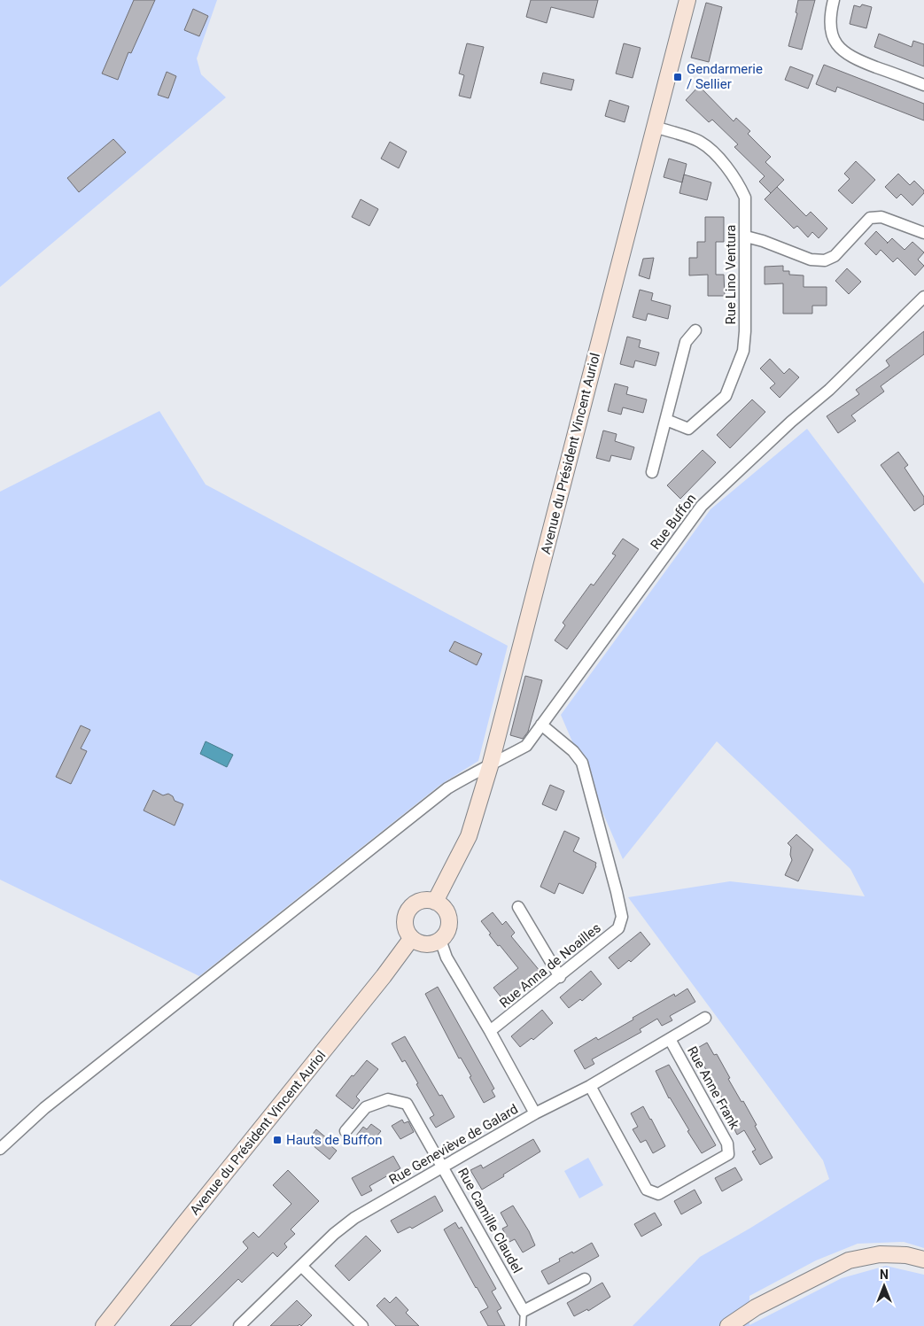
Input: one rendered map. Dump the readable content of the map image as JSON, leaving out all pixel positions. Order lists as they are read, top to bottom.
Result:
{
  "streets": {
    "main road": ["Avenue du Président Vincent Auriol"],
    "street": [
      "Rue Lino Ventura",
      "Rue Buffon",
      "Rue Anna de Noailles",
      "Rue Anne Frank",
      "Rue Geneviève de Galard",
      "Rue Camille Claudel"
    ]
  },
  "crossings": [
    ["Rue Lino Ventura", "Avenue du Président Vincent Auriol"],
    ["Avenue du Président Vincent Auriol", "Rue Buffon"],
    ["Rue Buffon", "Rue Anna de Noailles"],
    ["Rue Anne Frank", "Rue Geneviève de Galard"],
    ["Rue Geneviève de Galard", "Rue Camille Claudel"]
  ],
  "places": {
    "transit": ["Gendarmerie / Sellier", "Hauts de Buffon"]
  },
  "north": "top"
}
